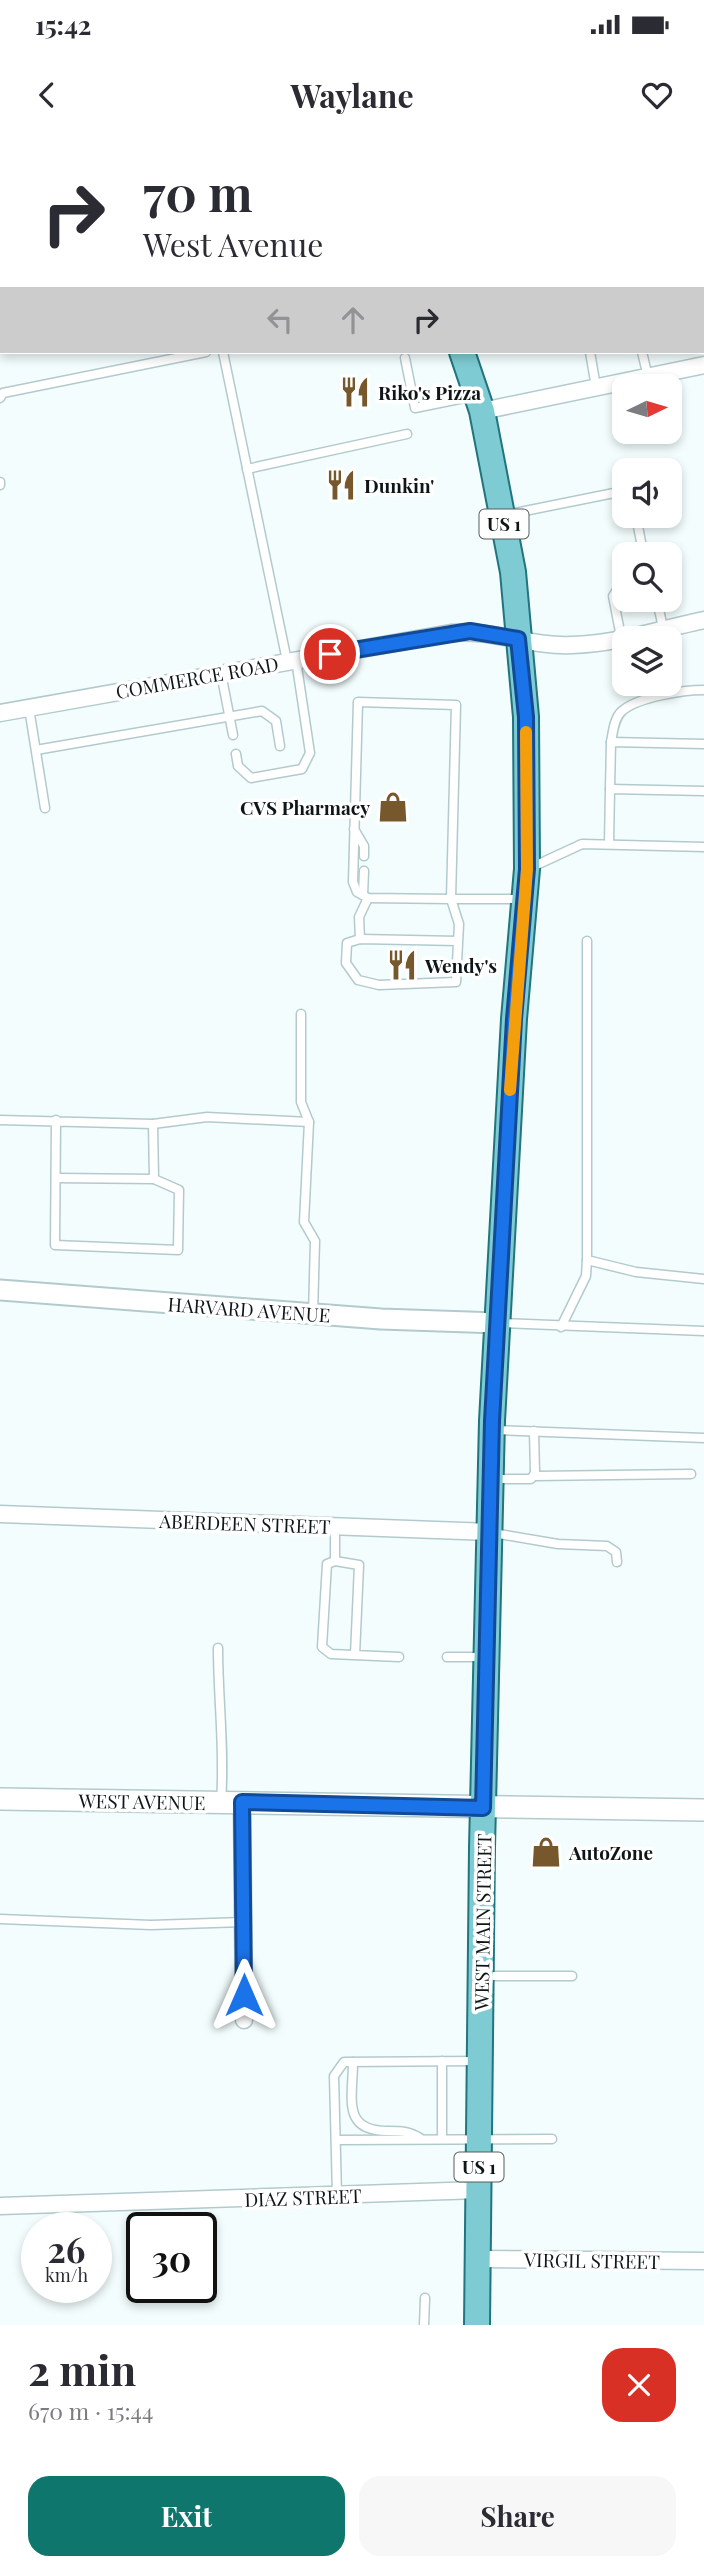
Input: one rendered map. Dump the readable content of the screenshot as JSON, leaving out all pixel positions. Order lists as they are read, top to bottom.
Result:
{
  "streets": {
    "main road": ["US 1", "WEST AVENUE", "WEST MAIN STREET"],
    "street": [
      "COMMERCE ROAD",
      "HARVARD AVENUE",
      "ABERDEEN STREET",
      "DIAZ STREET",
      "VIRGIL STREET"
    ]
  },
  "crossings": [
    ["COMMERCE ROAD", "WEST MAIN STREET"],
    ["HARVARD AVENUE", "WEST MAIN STREET"],
    ["ABERDEEN STREET", "WEST MAIN STREET"],
    ["WEST AVENUE", "WEST MAIN STREET"],
    ["WEST MAIN STREET", "DIAZ STREET"],
    ["WEST MAIN STREET", "VIRGIL STREET"]
  ],
  "places": {
    "restaurant": ["Riko's Pizza", "Dunkin'", "Wendy's"],
    "shop": ["CVS Pharmacy", "AutoZone"]
  },
  "north": "right",
  "page": {
    "status": "15:42",
    "header": "Waylane",
    "turn": ["70 m", "West Avenue"],
    "speed": "26 km/h",
    "limit": "30",
    "heading": ["2 min", "670 m · 15:44"],
    "buttons": ["Exit", "Share"]
  }
}
